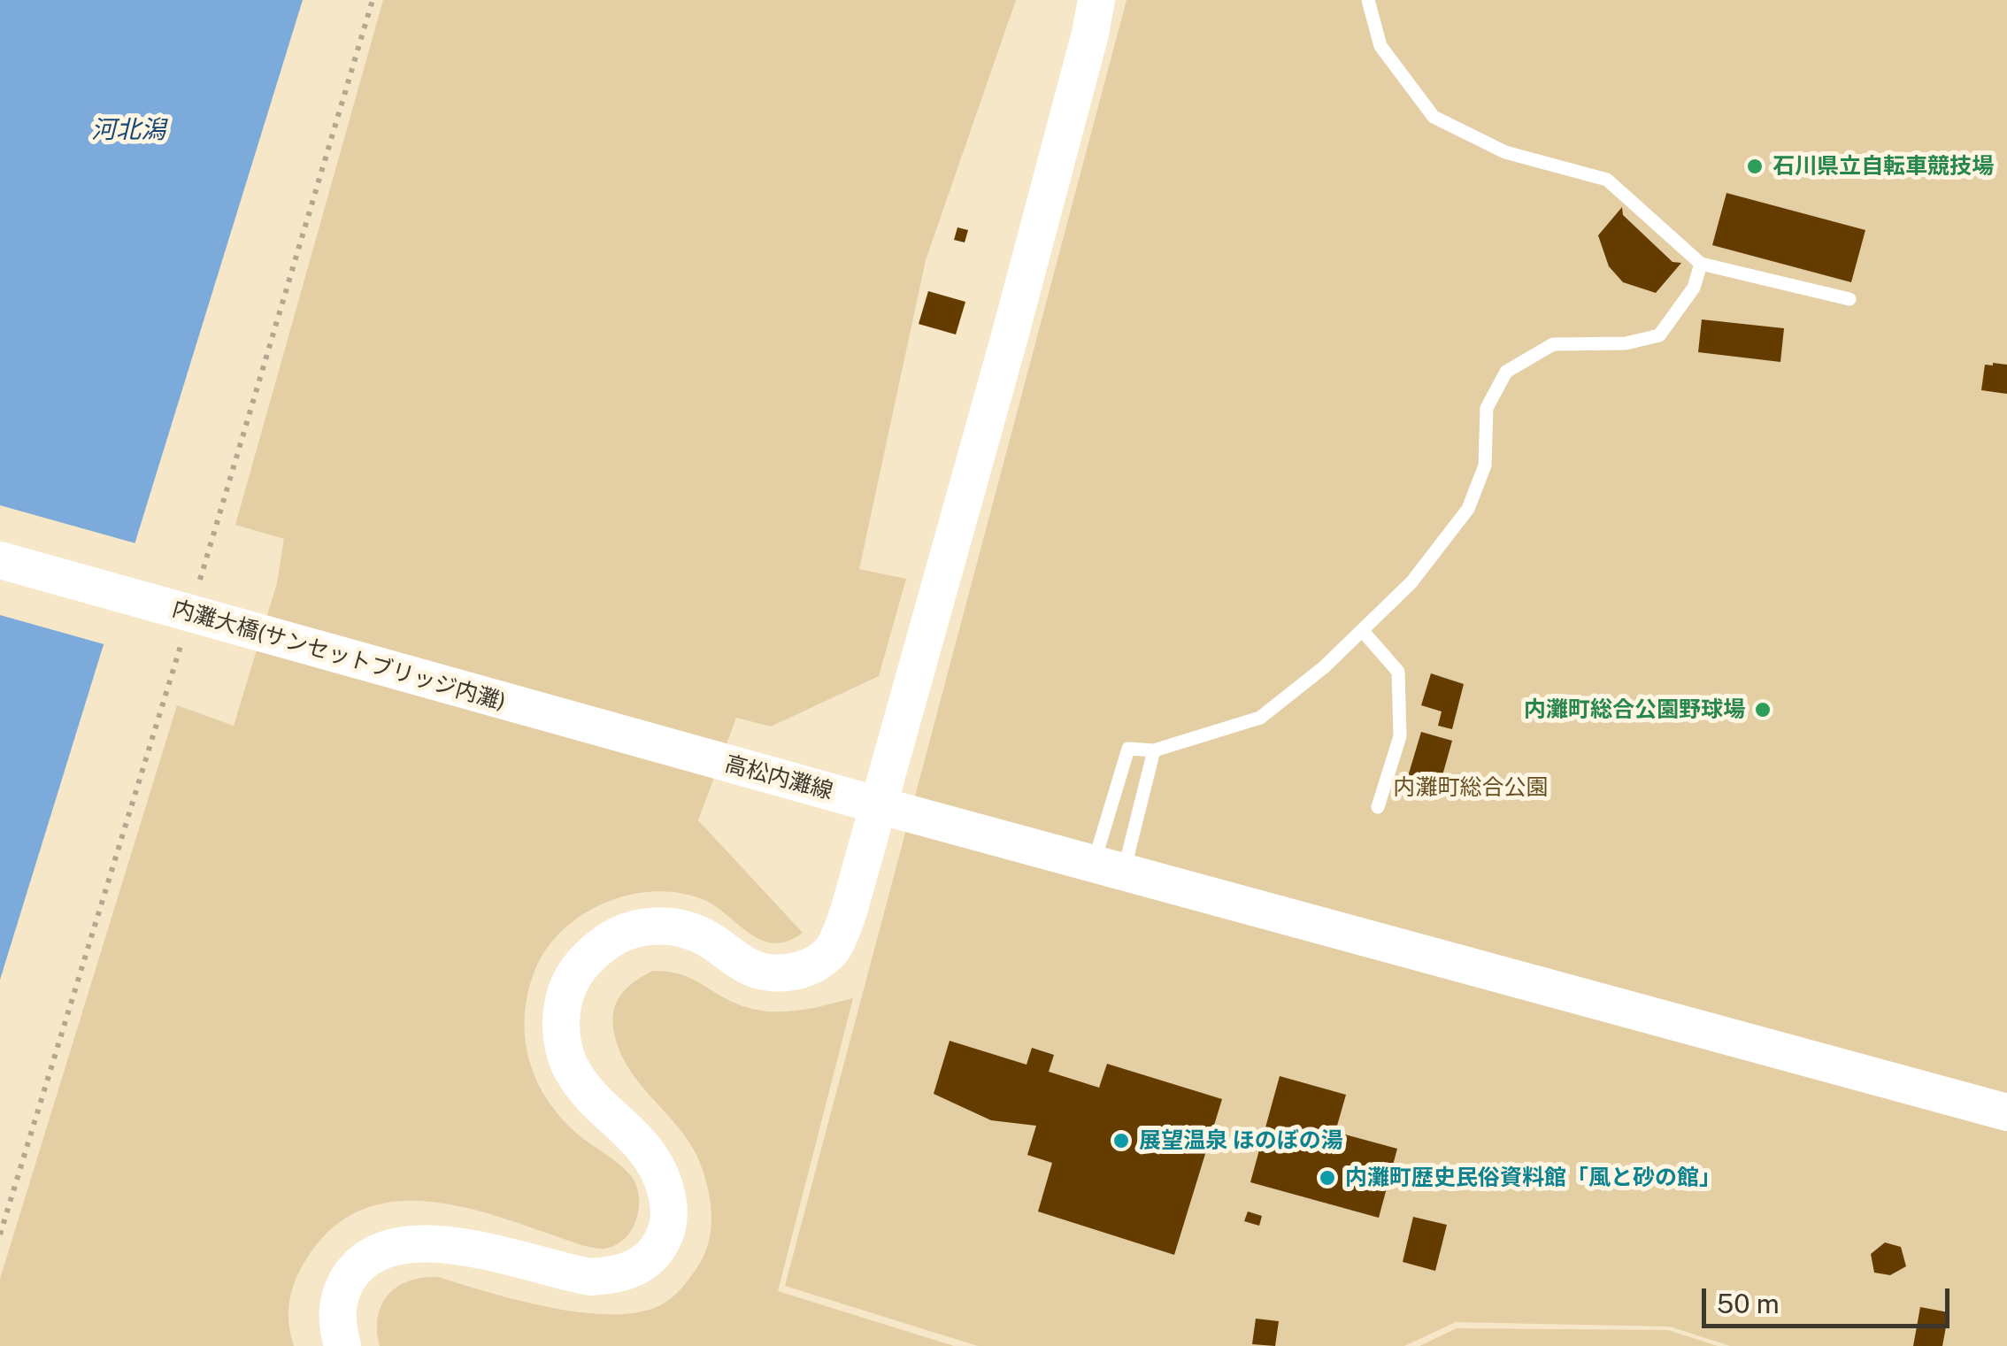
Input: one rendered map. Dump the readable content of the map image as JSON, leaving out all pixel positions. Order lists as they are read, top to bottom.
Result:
{
  "streets": {
    "street": ["内灘大橋(サンセットブリッジ内灘)", "高松内灘線"]
  },
  "crossings": [
    ["内灘大橋(サンセットブリッジ内灘)", "高松内灘線"]
  ],
  "water": ["河北潟"],
  "parks": ["内灘町総合公園"],
  "places": [
    "石川県立自転車競技場",
    "内灘町総合公園野球場",
    "展望温泉 ほのぼの湯",
    "内灘町歴史民俗資料館「風と砂の館」"
  ],
  "scale_bar": "50 m"
}
